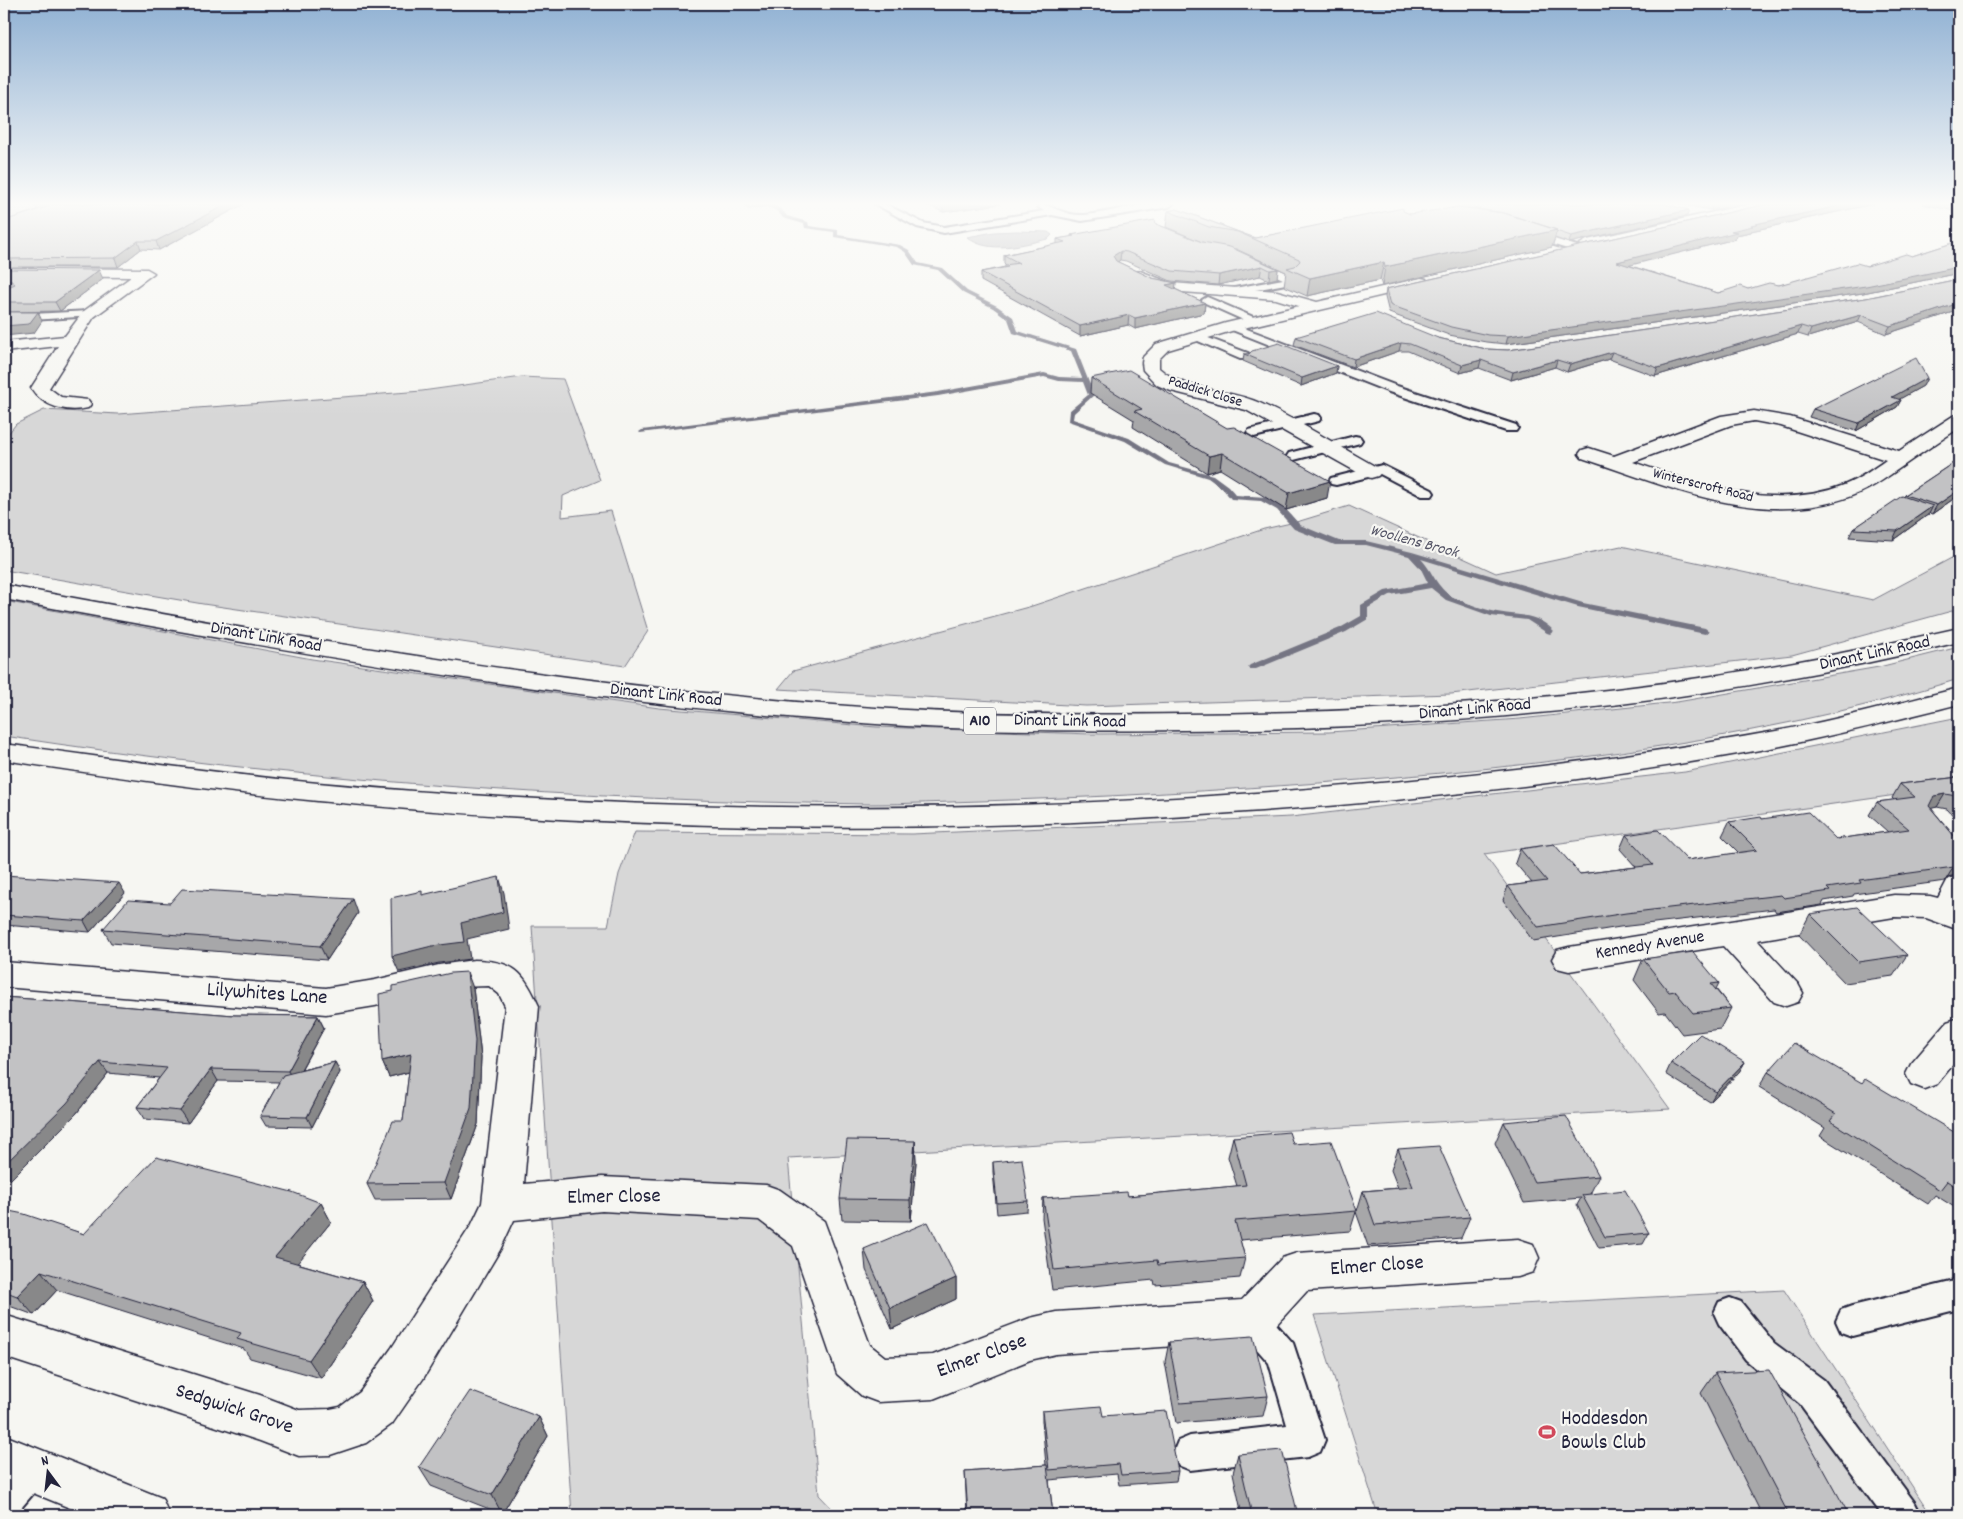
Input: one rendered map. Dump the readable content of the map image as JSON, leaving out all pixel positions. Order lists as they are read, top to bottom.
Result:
{
  "streets": {
    "street": [
      "Paddick Close",
      "Winterscroft Road",
      "Dinant Link Road",
      "A10",
      "Kennedy Avenue",
      "Lilywhites Lane",
      "Elmer Close",
      "Sedgwick Grove"
    ]
  },
  "crossings": [
    ["Lilywhites Lane", "Elmer Close"],
    ["Lilywhites Lane", "Sedgwick Grove"],
    ["Elmer Close", "Sedgwick Grove"]
  ],
  "water": ["Woollens Brook"],
  "places": {
    "sports": ["Hoddesdon Bowls Club"]
  },
  "north": "top"
}
